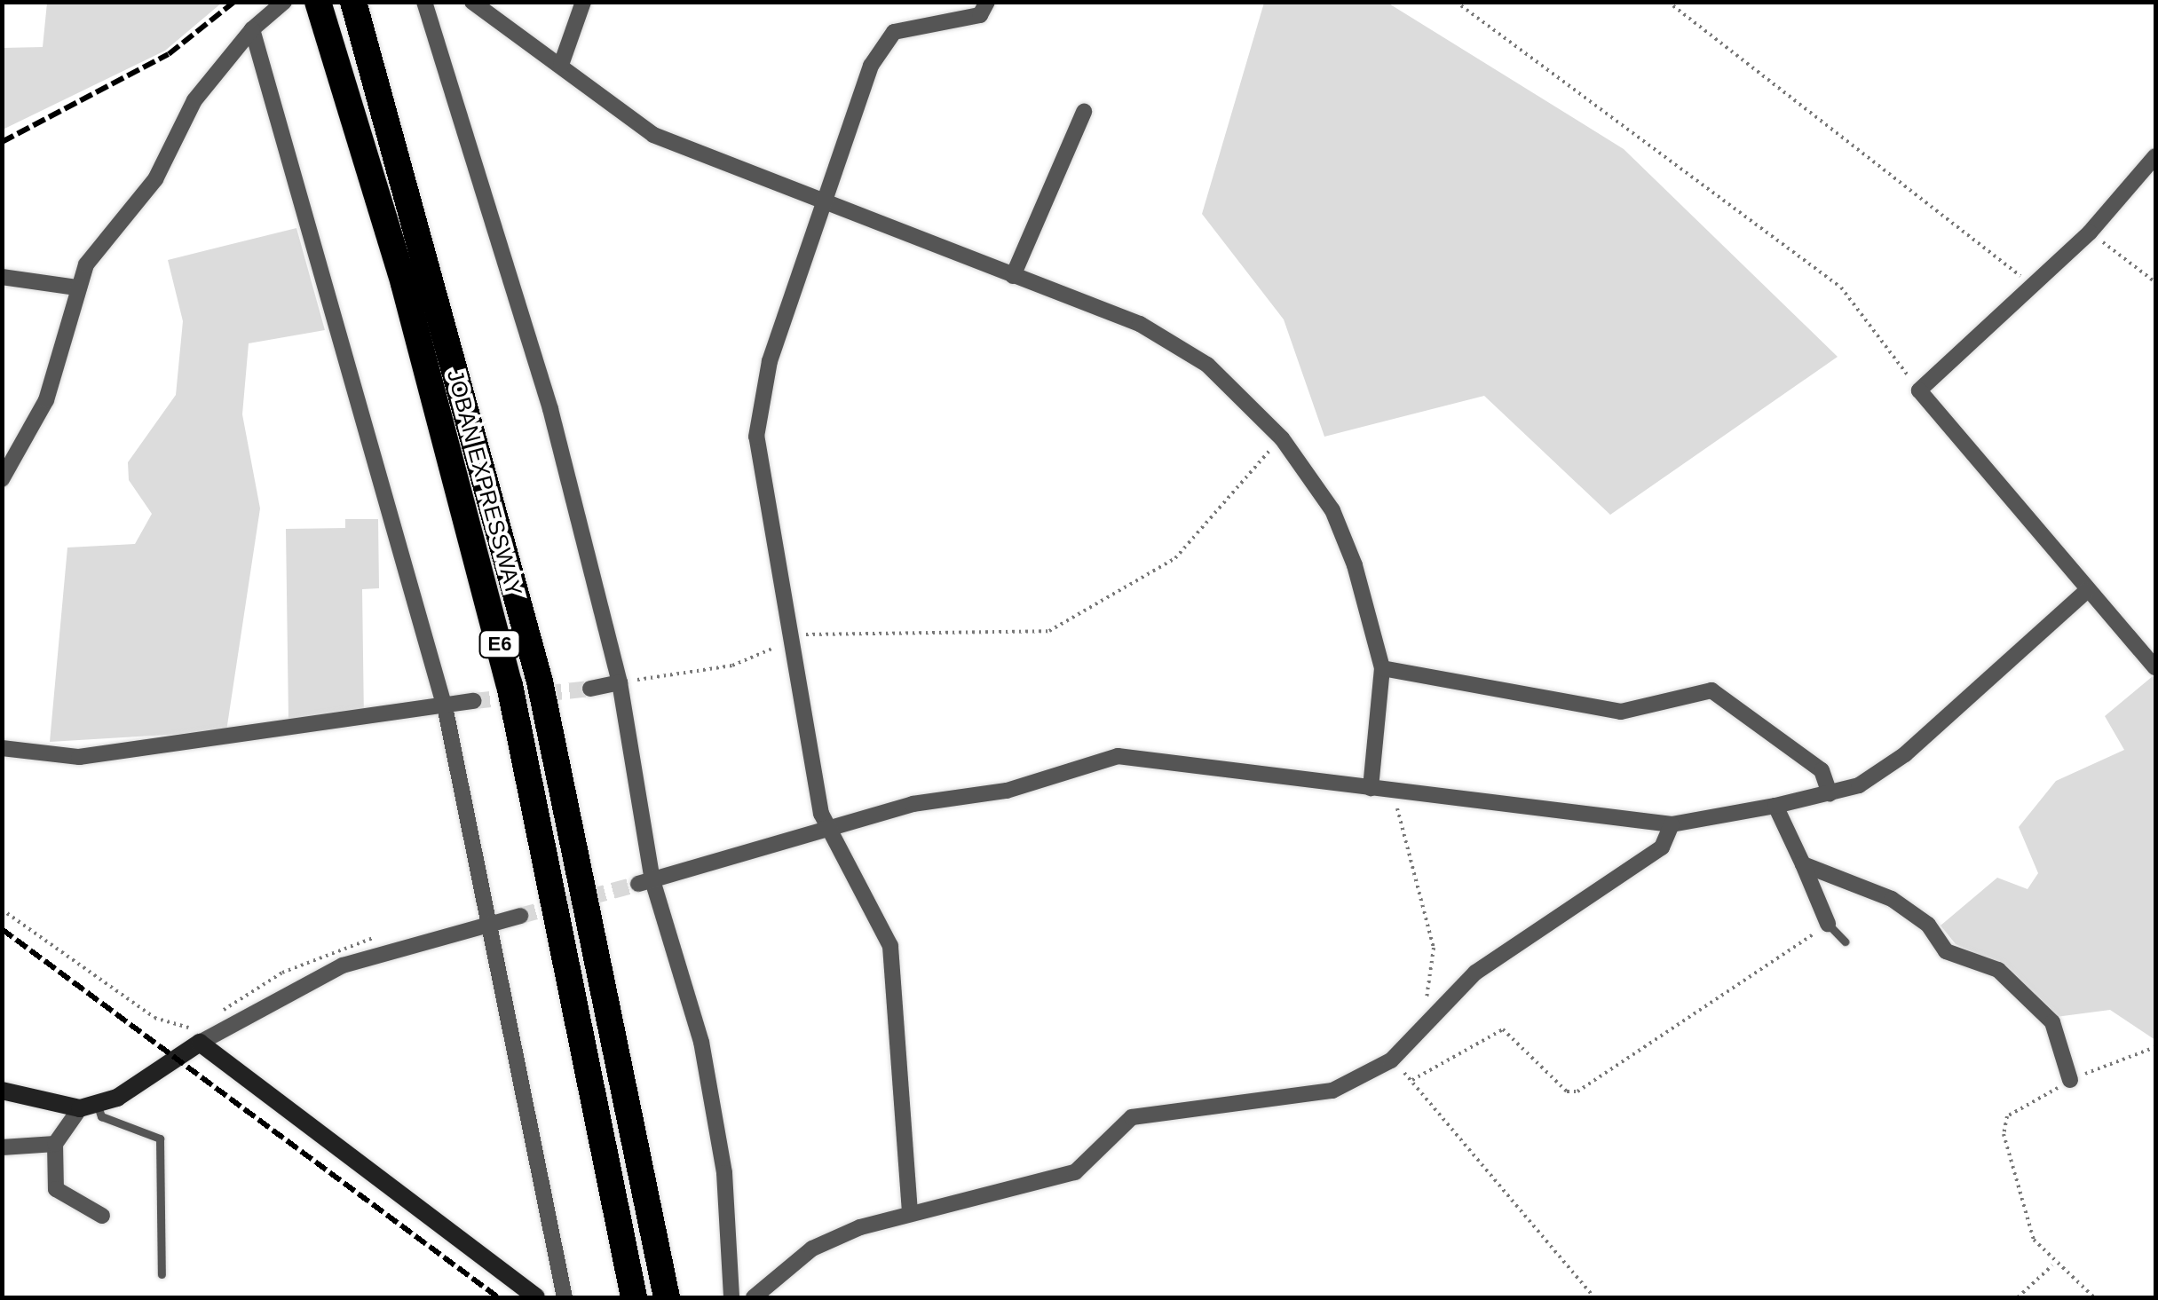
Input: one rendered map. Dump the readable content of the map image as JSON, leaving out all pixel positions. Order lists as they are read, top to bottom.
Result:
{
  "streets": {
    "highway": ["JOBAN EXPRESSWAY", "E6"]
  }
}
